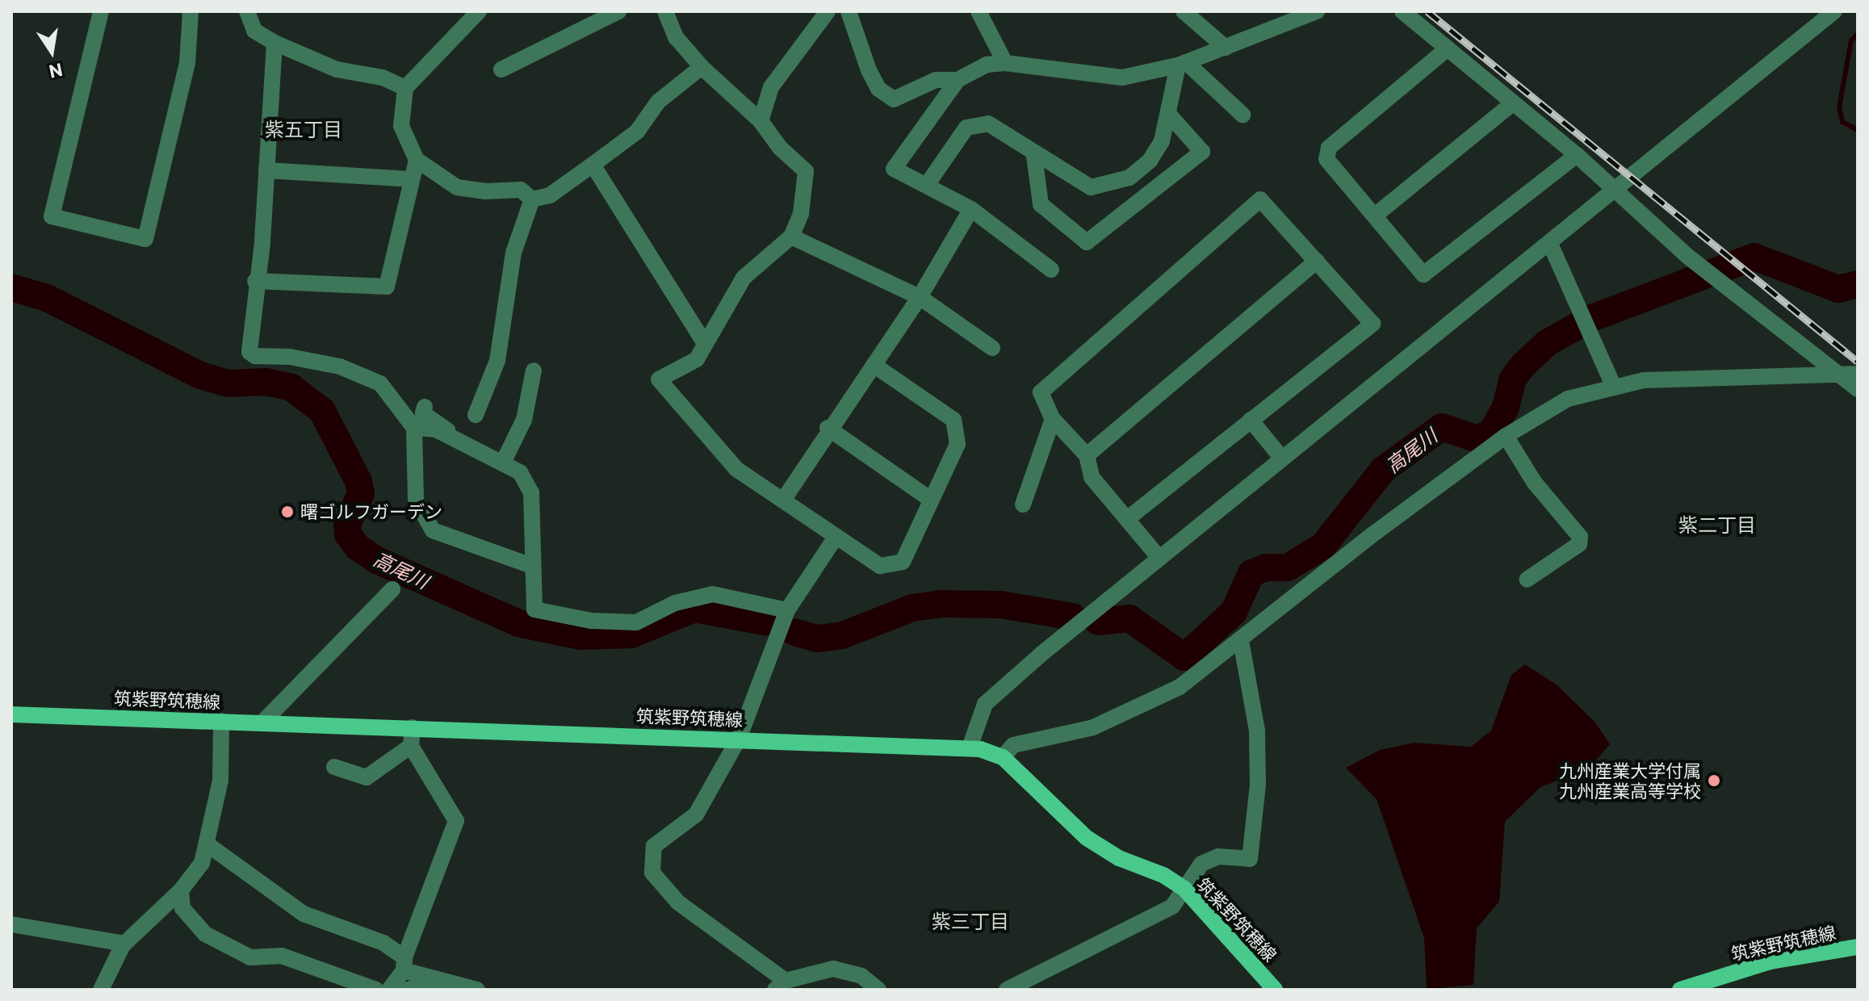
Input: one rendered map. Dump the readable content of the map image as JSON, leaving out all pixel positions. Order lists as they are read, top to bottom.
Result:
{
  "streets": {
    "main road": ["筑紫野筑穂線"]
  },
  "districts": ["紫五丁目", "紫二丁目", "紫三丁目"],
  "water": ["高尾川"],
  "places": ["曙ゴルフガーデン", "九州産業大学付属 九州産業高等学校"],
  "north": "bottom"
}
